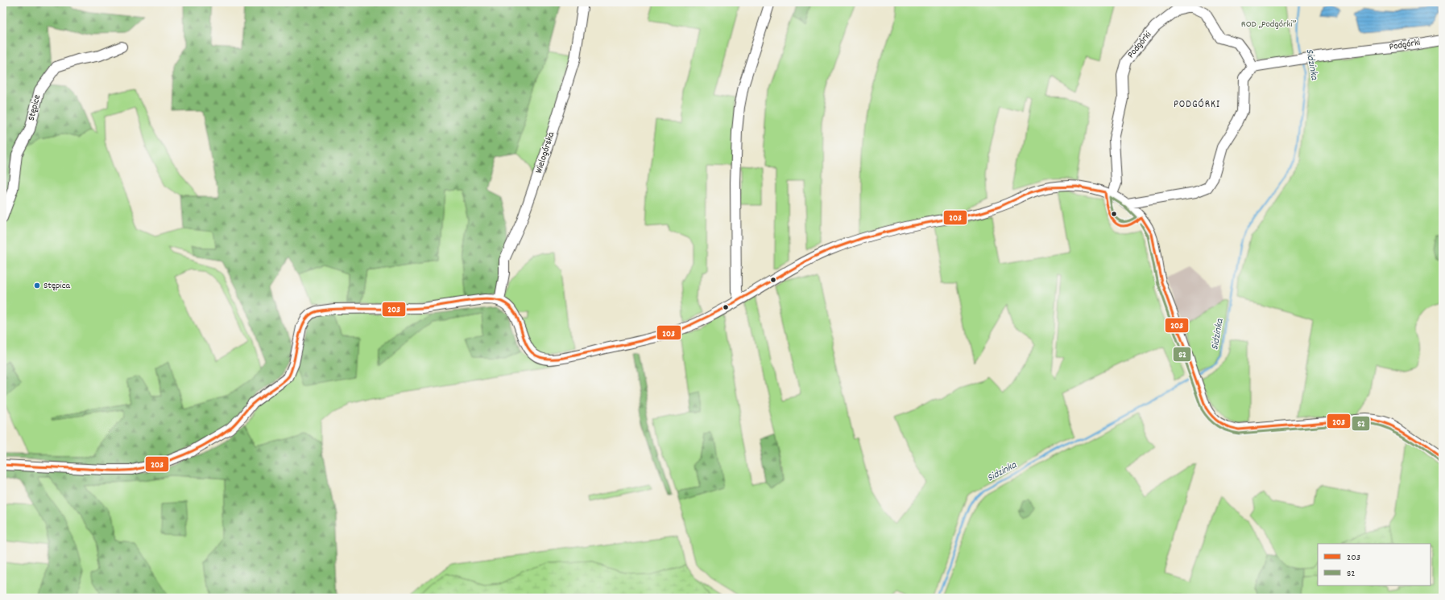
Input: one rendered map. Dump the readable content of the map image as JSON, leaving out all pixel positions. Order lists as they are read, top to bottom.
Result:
{
  "streets": {
    "street": ["Podgórki", "Stępice", "Wielogórska"]
  },
  "districts": ["PODGÓRKI"],
  "water": ["Sidzinka"],
  "parks": ["ROD „Podgórki”"],
  "places": ["Stępica"],
  "lines": ["transit line 203", "transit line S2"],
  "legend": ["203", "S2"]
}
